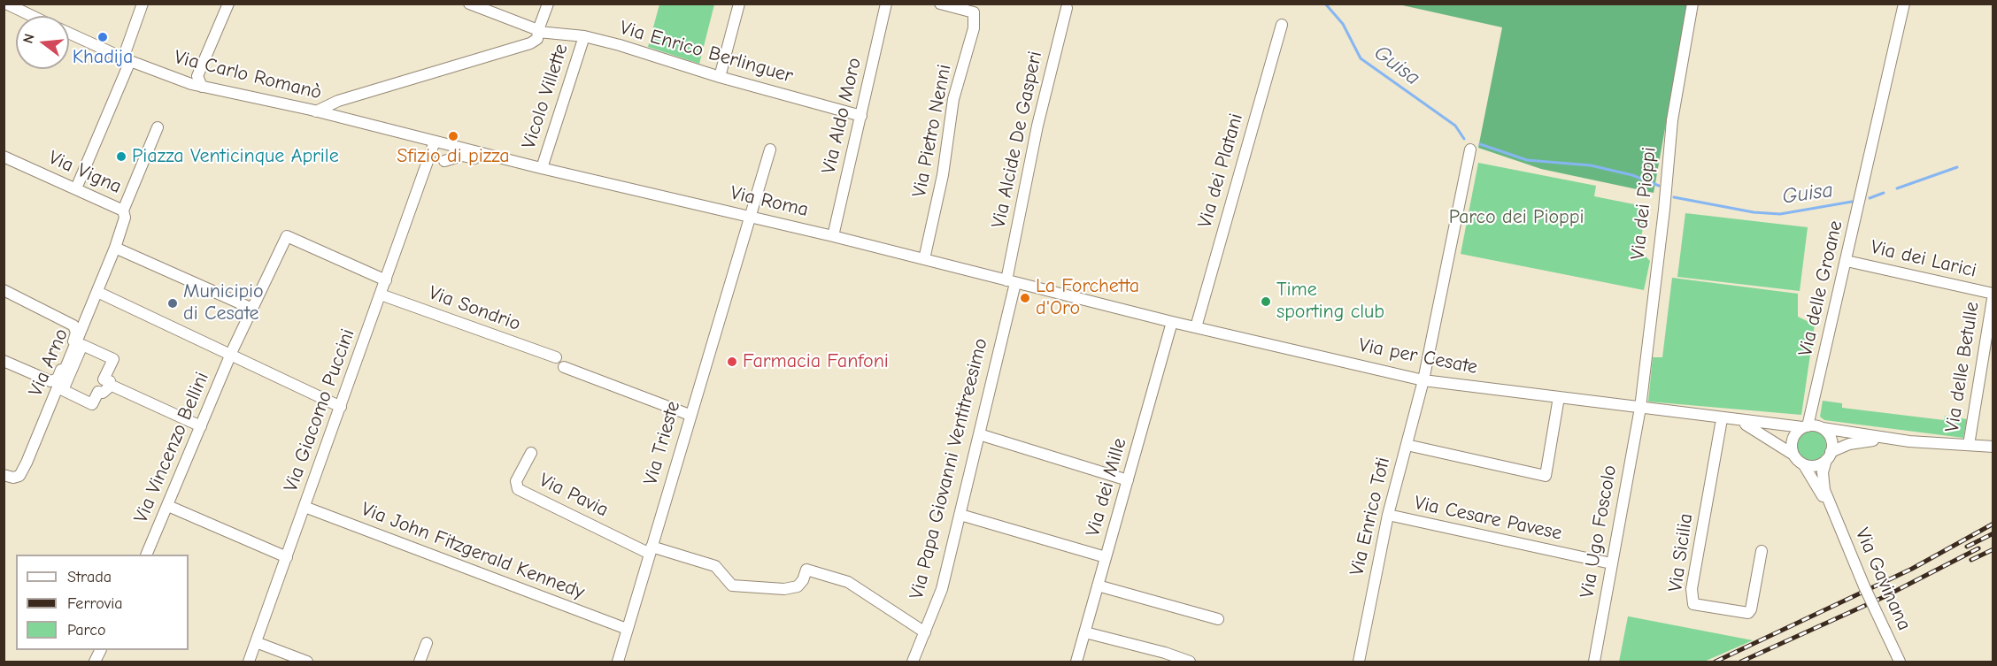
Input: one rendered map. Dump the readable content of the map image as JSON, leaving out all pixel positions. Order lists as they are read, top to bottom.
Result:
{
  "streets": {
    "street": [
      "Via Enrico Berlinguer",
      "Via Carlo Romanò",
      "Vicolo Villette",
      "Via Aldo Moro",
      "Via Pietro Nenni",
      "Via Alcide De Gasperi",
      "Via dei Platani",
      "Via Vigna",
      "Via Roma",
      "Via dei Pioppi",
      "Via dei Larici",
      "Via delle Groane",
      "Via Sondrio",
      "Via per Cesate",
      "Via Arno",
      "Via delle Betulle",
      "Via Giacomo Puccini",
      "Via Trieste",
      "Via Vincenzo Bellini",
      "Via Papa Giovanni Ventitreesimo",
      "Via dei Mille",
      "Via Pavia",
      "Via Enrico Toti",
      "Via Cesare Pavese",
      "Via Ugo Foscolo",
      "Via John Fitzgerald Kennedy",
      "Via Sicilia",
      "Via Gavinana"
    ]
  },
  "crossings": [
    ["Via Enrico Berlinguer", "Vicolo Villette"],
    ["Via Enrico Berlinguer", "Via Aldo Moro"],
    ["Via Carlo Romanò", "Via Roma"],
    ["Via Carlo Romanò", "Via Giacomo Puccini"],
    ["Vicolo Villette", "Via Roma"],
    ["Via Aldo Moro", "Via Roma"],
    ["Via Pietro Nenni", "Via Roma"],
    ["Via Alcide De Gasperi", "Via Roma"],
    ["Via Alcide De Gasperi", "Via Papa Giovanni Ventitreesimo"],
    ["Via dei Platani", "Via per Cesate"],
    ["Via Vigna", "Via Arno"],
    ["Via Roma", "Via per Cesate"],
    ["Via Roma", "Via Giacomo Puccini"],
    ["Via Roma", "Via Trieste"],
    ["Via Roma", "Via Papa Giovanni Ventitreesimo"],
    ["Via dei Pioppi", "Via per Cesate"],
    ["Via dei Pioppi", "Via Ugo Foscolo"],
    ["Via dei Larici", "Via delle Groane"],
    ["Via dei Larici", "Via delle Betulle"],
    ["Via delle Groane", "Via per Cesate"],
    ["Via delle Groane", "Via Gavinana"],
    ["Via Sondrio", "Via Giacomo Puccini"],
    ["Via per Cesate", "Via dei Mille"],
    ["Via per Cesate", "Via Enrico Toti"],
    ["Via per Cesate", "Via Ugo Foscolo"],
    ["Via per Cesate", "Via Sicilia"],
    ["Via per Cesate", "Via Gavinana"],
    ["Via Giacomo Puccini", "Via Vincenzo Bellini"],
    ["Via Giacomo Puccini", "Via John Fitzgerald Kennedy"],
    ["Via Trieste", "Via Pavia"],
    ["Via Trieste", "Via John Fitzgerald Kennedy"],
    ["Via Enrico Toti", "Via Cesare Pavese"],
    ["Via Cesare Pavese", "Via Ugo Foscolo"]
  ],
  "water": ["Guisa"],
  "parks": ["Parco dei Pioppi"],
  "places": [
    "Khadija",
    "Sfizio di pizza",
    "Piazza Venticinque Aprile",
    "La Forchetta d'Oro",
    "Time sporting club",
    "Municipio di Cesate",
    "Farmacia Fanfoni"
  ],
  "legend": ["Strada", "Ferrovia", "Parco"],
  "north": "left"
}
